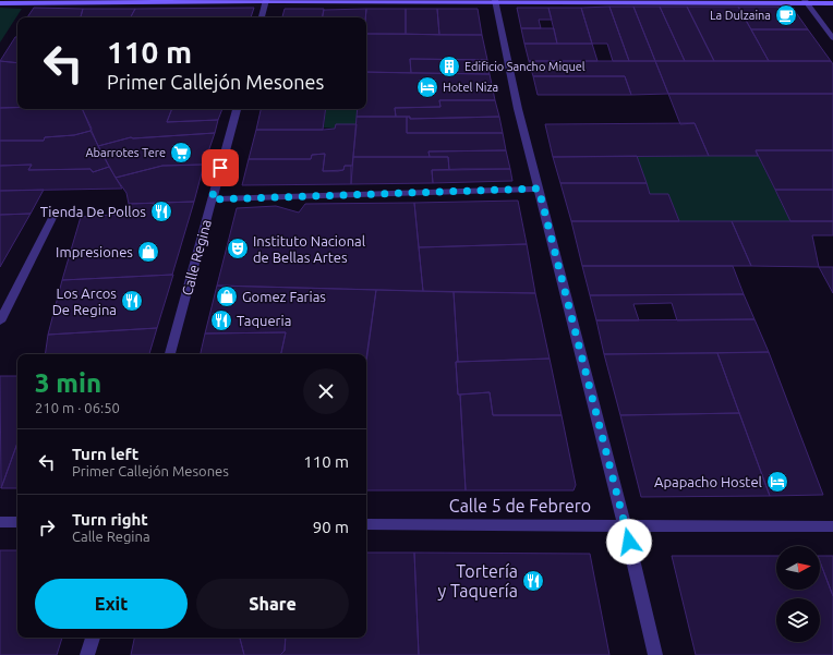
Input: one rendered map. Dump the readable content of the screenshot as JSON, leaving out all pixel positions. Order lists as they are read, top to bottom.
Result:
{
  "streets": {
    "street": ["Calle Regina", "Calle 5 de Febrero"]
  },
  "places": {
    "cafe": ["La Dulzaina"],
    "building": ["Edificio Sancho Miquel"],
    "hotel": ["Hotel Niza", "Apapacho Hostel"],
    "supermarket": ["Abarrotes Tere"],
    "restaurant": [
      "Tienda De Pollos",
      "Los Arcos De Regina",
      "Taqueria",
      "Tortería y Taquería"
    ],
    "theatre": ["Instituto Nacional de Bellas Artes"],
    "shop": ["Impresiones", "Gomez Farias"]
  },
  "north": "right",
  "page": {
    "turn": ["110 m", "Primer Callejón Mesones"],
    "heading": ["3 min", "210 m · 06:50"],
    "list": [
      {
        "name": "Turn left",
        "note": "Primer Callejón Mesones",
        "value": "110 m"
      },
      {
        "name": "Turn right",
        "note": "Calle Regina",
        "value": "90 m"
      }
    ],
    "buttons": ["Exit", "Share"]
  }
}
